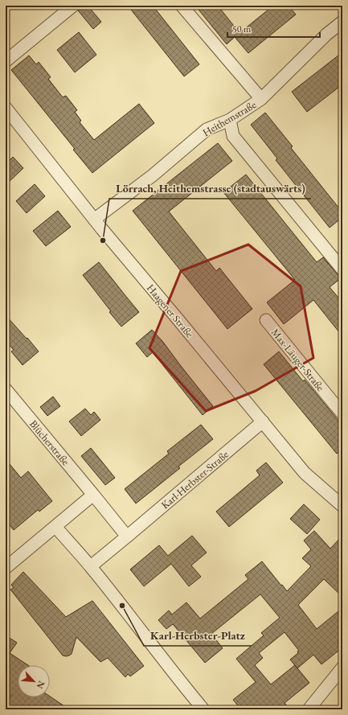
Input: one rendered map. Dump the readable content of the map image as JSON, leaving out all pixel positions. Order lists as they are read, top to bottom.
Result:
{
  "streets": {
    "street": [
      "Heithemstraße",
      "Haagener Straße",
      "Max-Läuger-Straße",
      "Blücherstraße",
      "Karl-Herbster-Straße"
    ]
  },
  "crossings": [
    ["Heithemstraße", "Haagener Straße"],
    ["Haagener Straße", "Karl-Herbster-Straße"],
    ["Blücherstraße", "Karl-Herbster-Straße"]
  ],
  "places": ["Lörrach, Heithemstrasse (stadtauswärts)", "Karl-Herbster-Platz"],
  "scale_bar": "50 m",
  "north": "bottom right"
}
